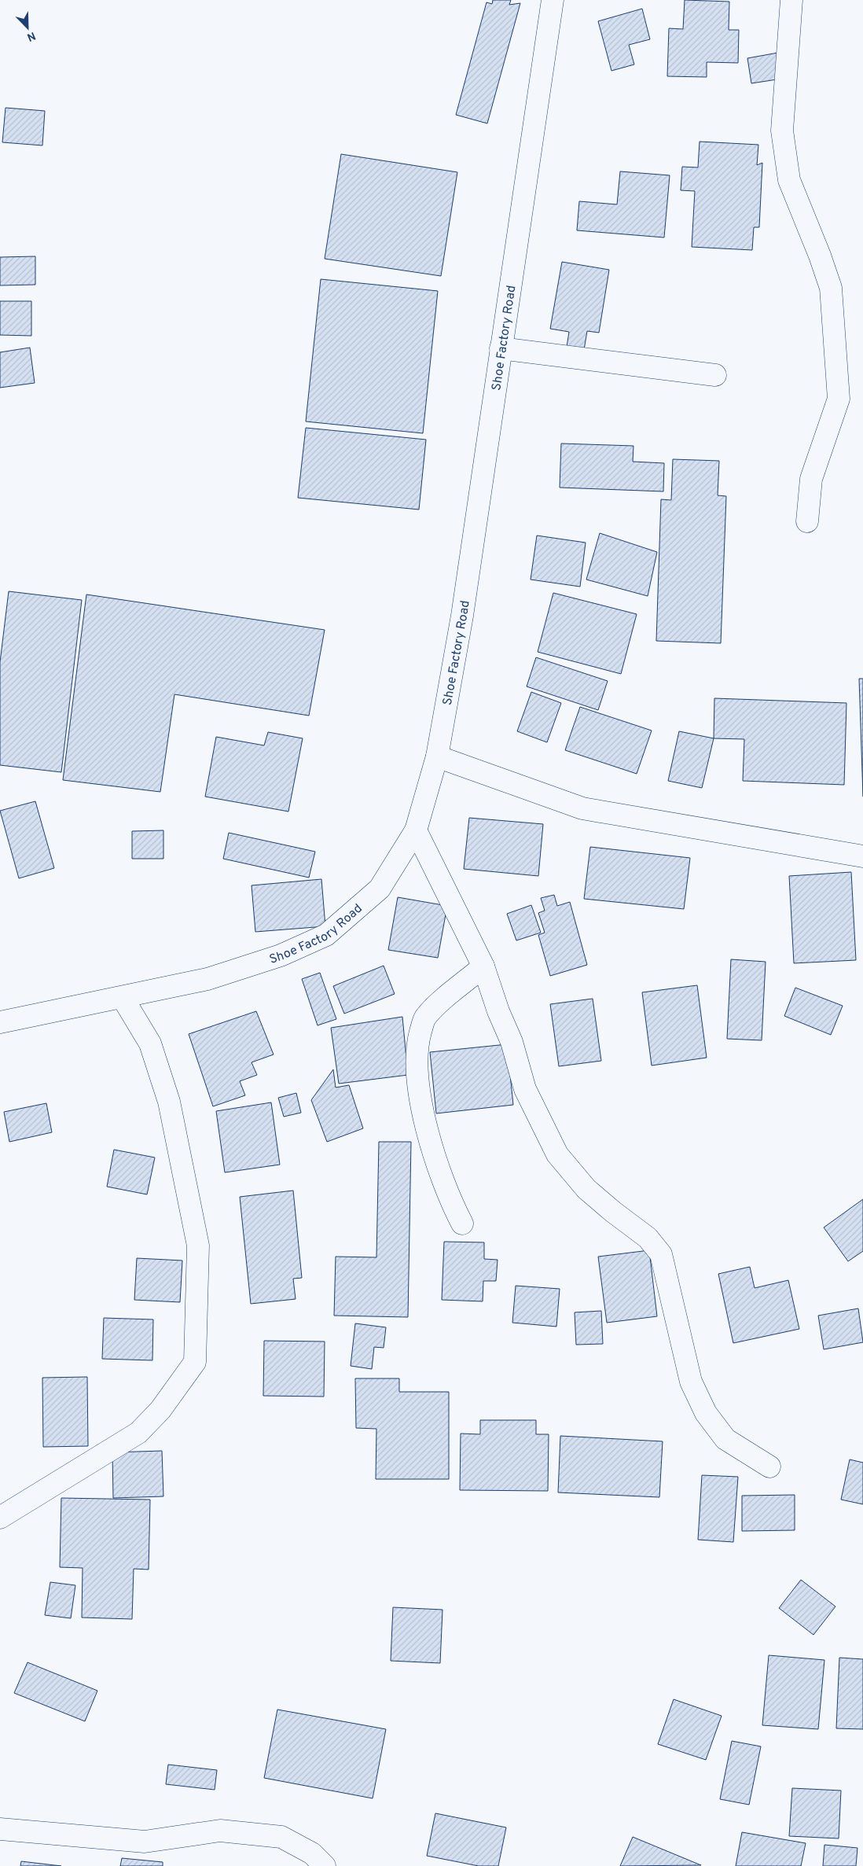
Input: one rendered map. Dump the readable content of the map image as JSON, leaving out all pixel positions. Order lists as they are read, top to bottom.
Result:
{
  "streets": {
    "street": ["Shoe Factory Road"]
  },
  "north": "bottom right"
}
